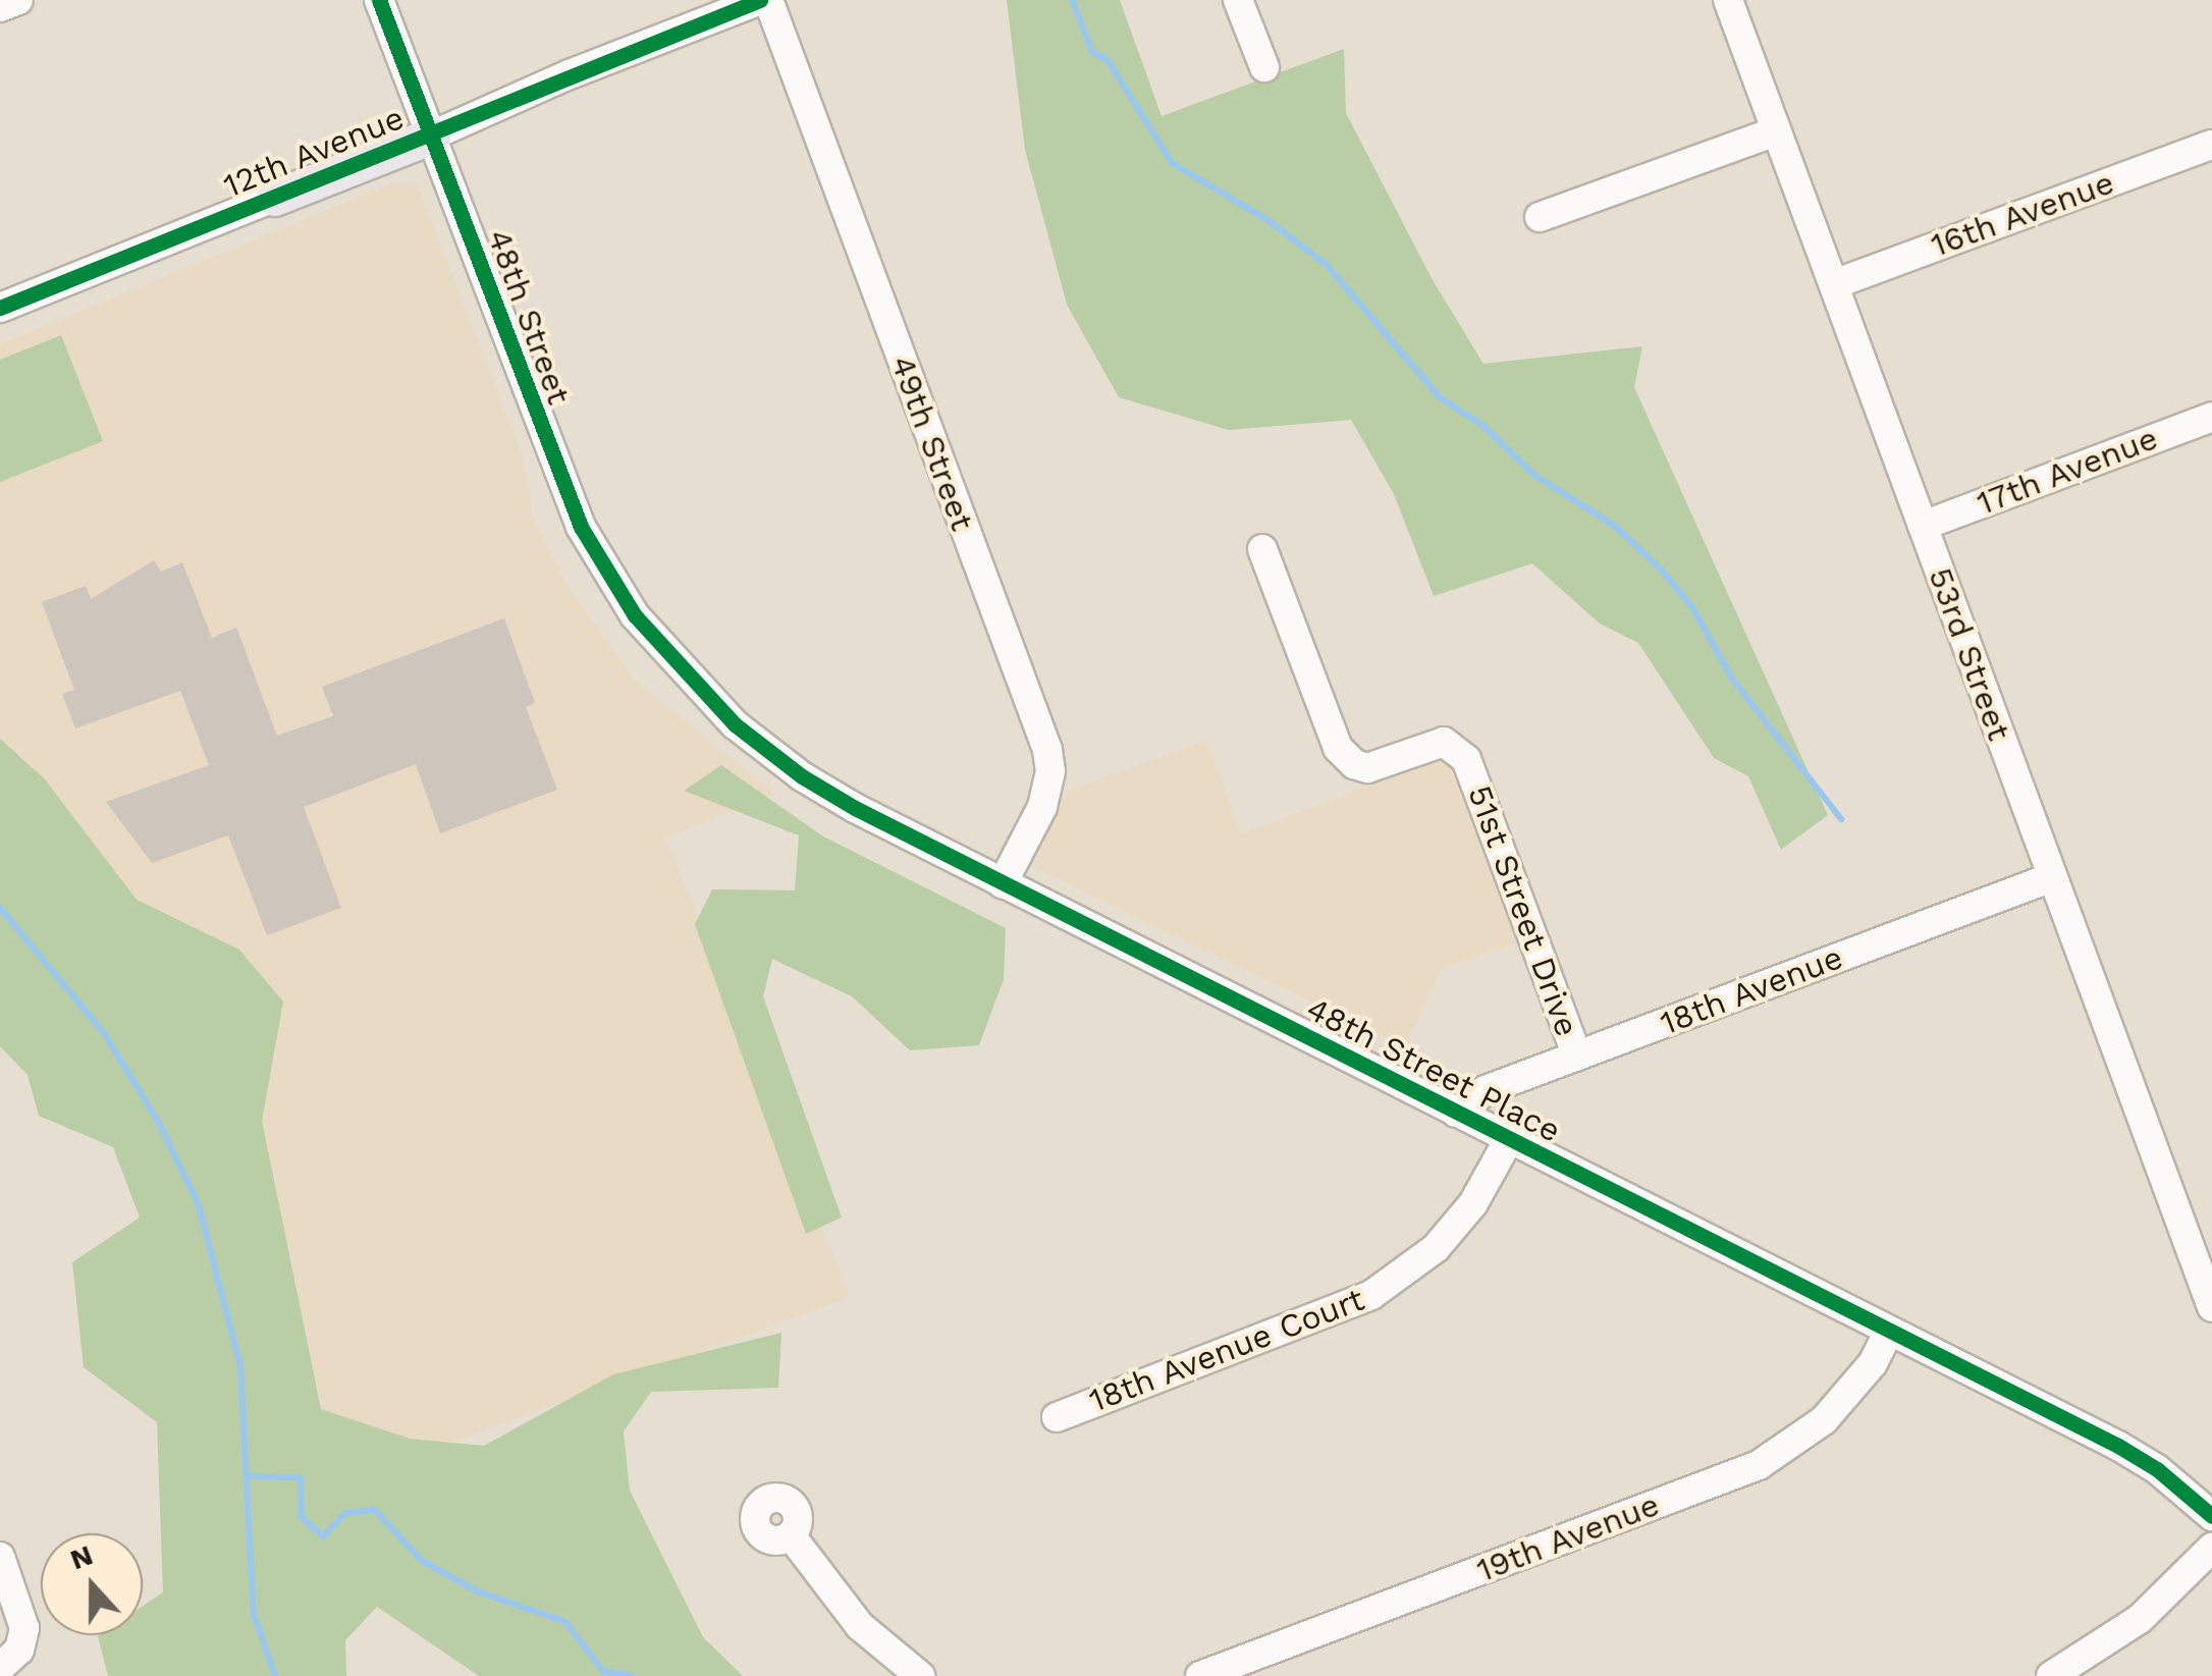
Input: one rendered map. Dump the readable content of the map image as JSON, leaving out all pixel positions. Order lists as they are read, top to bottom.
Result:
{
  "streets": {
    "main road": ["12th Avenue"],
    "street": [
      "16th Avenue",
      "48th Street",
      "49th Street",
      "17th Avenue",
      "53rd Street",
      "51st Street Drive",
      "18th Avenue",
      "48th Street Place",
      "18th Avenue Court",
      "19th Avenue"
    ]
  },
  "crossings": [
    ["12th Avenue", "48th Street"],
    ["12th Avenue", "49th Street"],
    ["16th Avenue", "53rd Street"],
    ["48th Street", "48th Street Place"],
    ["49th Street", "48th Street Place"],
    ["17th Avenue", "53rd Street"],
    ["53rd Street", "18th Avenue"],
    ["51st Street Drive", "18th Avenue"],
    ["18th Avenue", "48th Street Place"],
    ["48th Street Place", "18th Avenue Court"],
    ["48th Street Place", "19th Avenue"]
  ],
  "north": "top"
}
